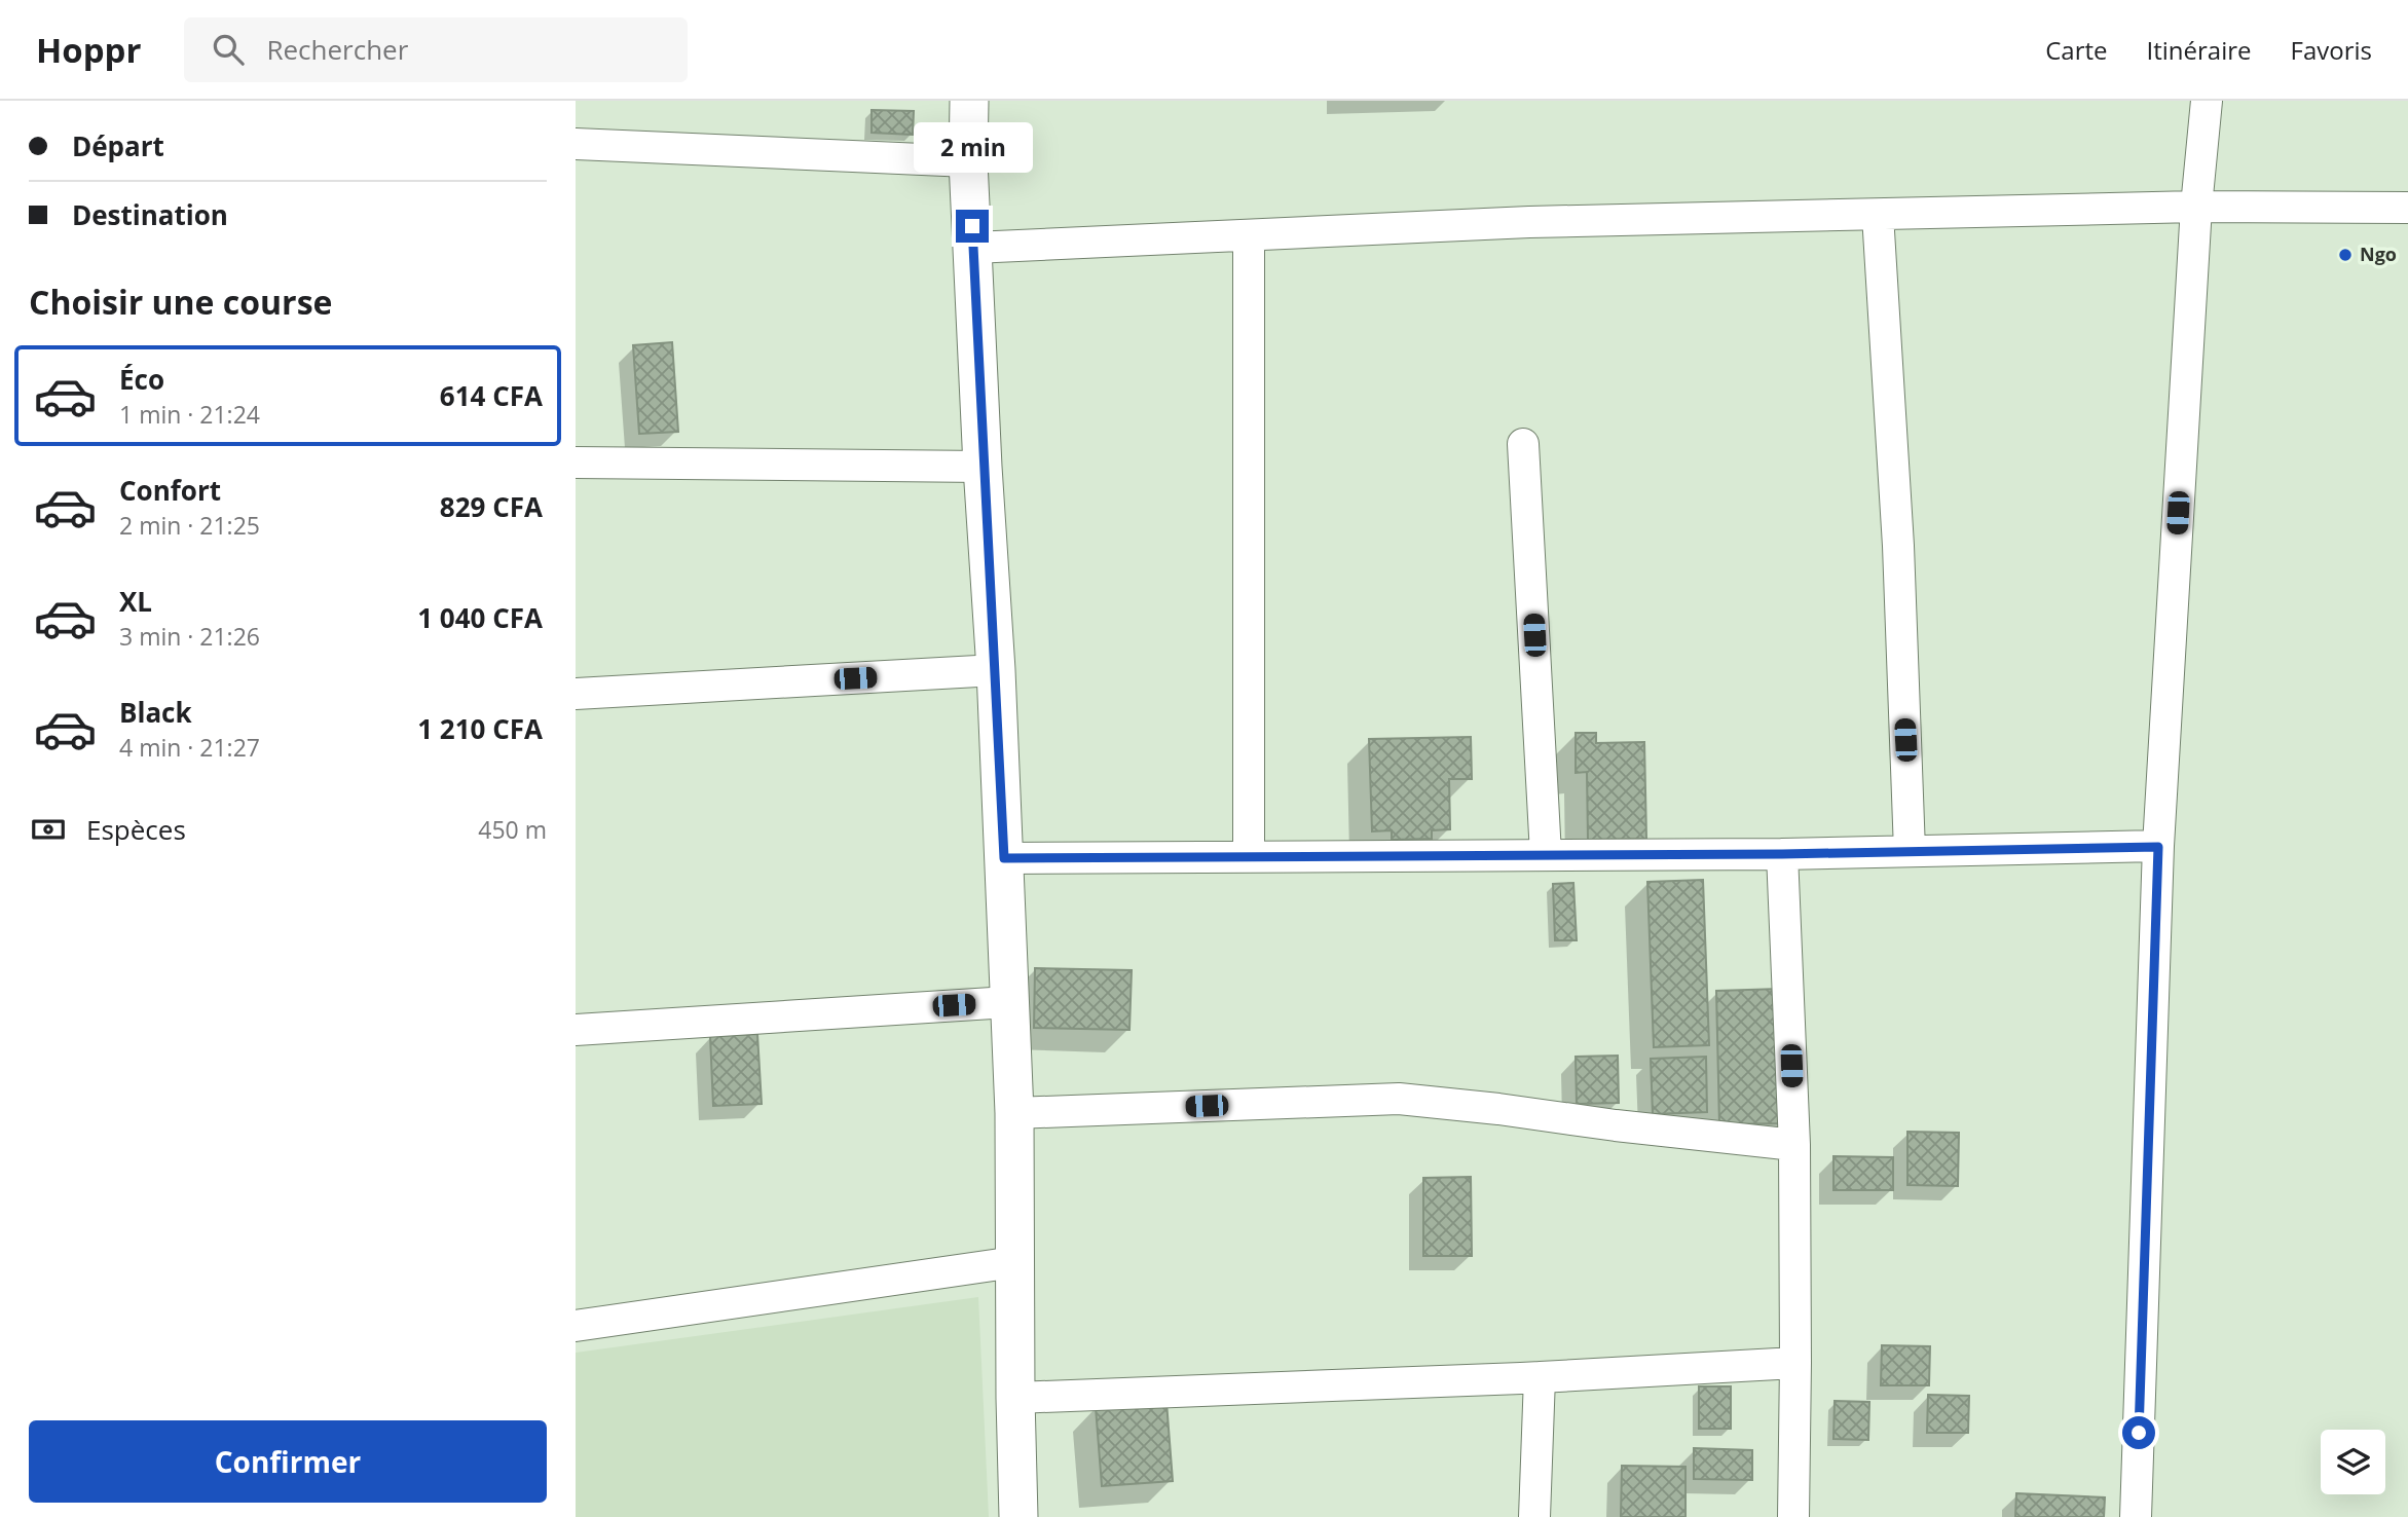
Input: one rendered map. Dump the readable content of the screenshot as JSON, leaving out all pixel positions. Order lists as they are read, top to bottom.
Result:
{
  "places": ["Ngo"],
  "page": {
    "header": "Hoppr",
    "search": "Rechercher",
    "nav": ["Carte", "Itinéraire", "Favoris"],
    "banner": ["Départ", "Destination"],
    "bubble": "2 min",
    "heading": "Choisir une course",
    "list": [
      {
        "name": "Éco",
        "note": "1 min · 21:24",
        "value": "614 CFA"
      },
      {
        "name": "Confort",
        "note": "2 min · 21:25",
        "value": "829 CFA"
      },
      {
        "name": "XL",
        "note": "3 min · 21:26",
        "value": "1 040 CFA"
      },
      {
        "name": "Black",
        "note": "4 min · 21:27",
        "value": "1 210 CFA"
      }
    ],
    "pay": ["Espèces", "450 m"],
    "buttons": "Confirmer"
  }
}
